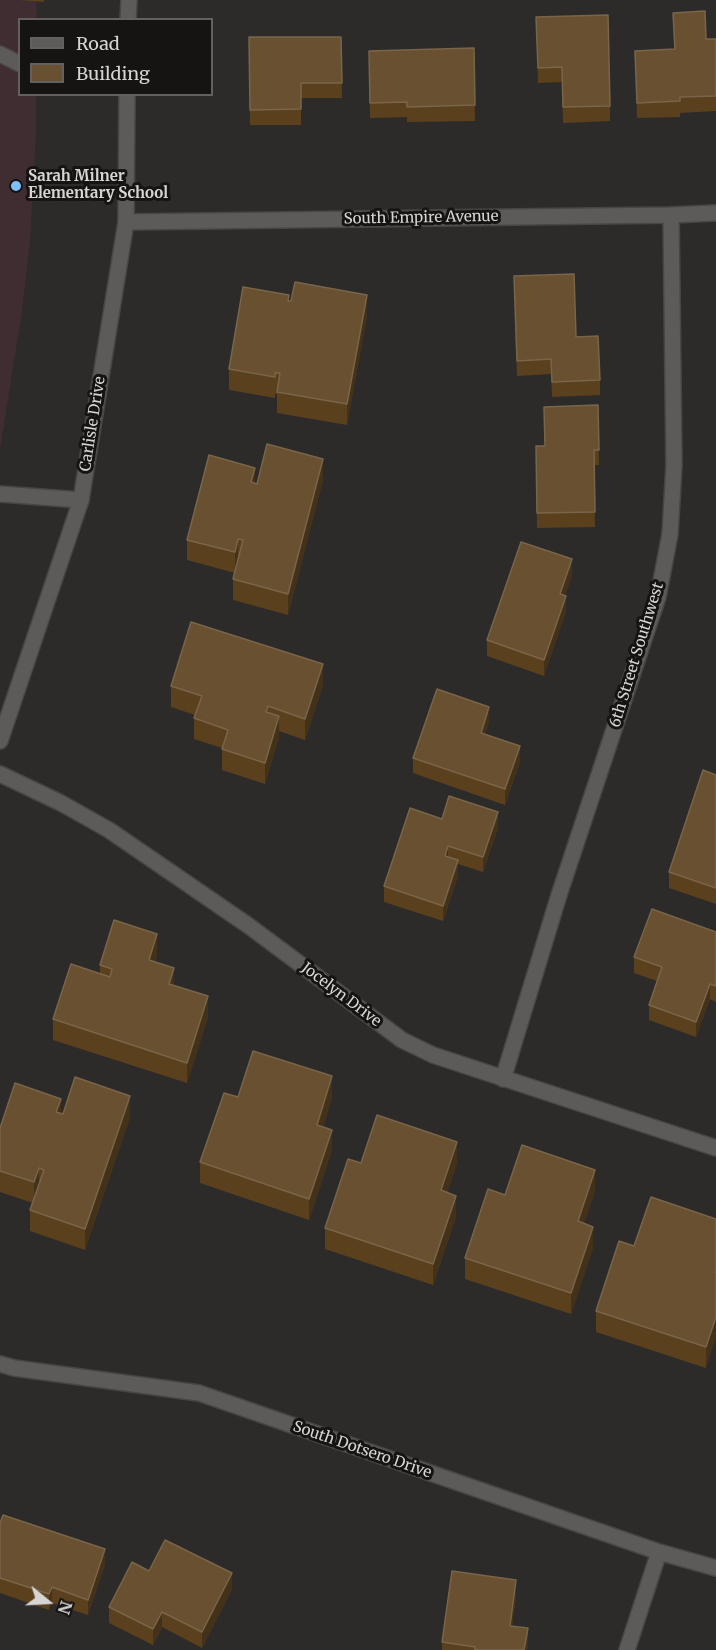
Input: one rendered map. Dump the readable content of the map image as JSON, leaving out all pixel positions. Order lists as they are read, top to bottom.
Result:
{
  "streets": {
    "street": [
      "South Empire Avenue",
      "Carlisle Drive",
      "6th Street Southwest",
      "Jocelyn Drive",
      "South Dotsero Drive"
    ]
  },
  "crossings": [
    ["South Empire Avenue", "Carlisle Drive"],
    ["South Empire Avenue", "6th Street Southwest"],
    ["6th Street Southwest", "Jocelyn Drive"]
  ],
  "places": ["Sarah Milner Elementary School"],
  "legend": ["Road", "Building"],
  "north": "right"
}
